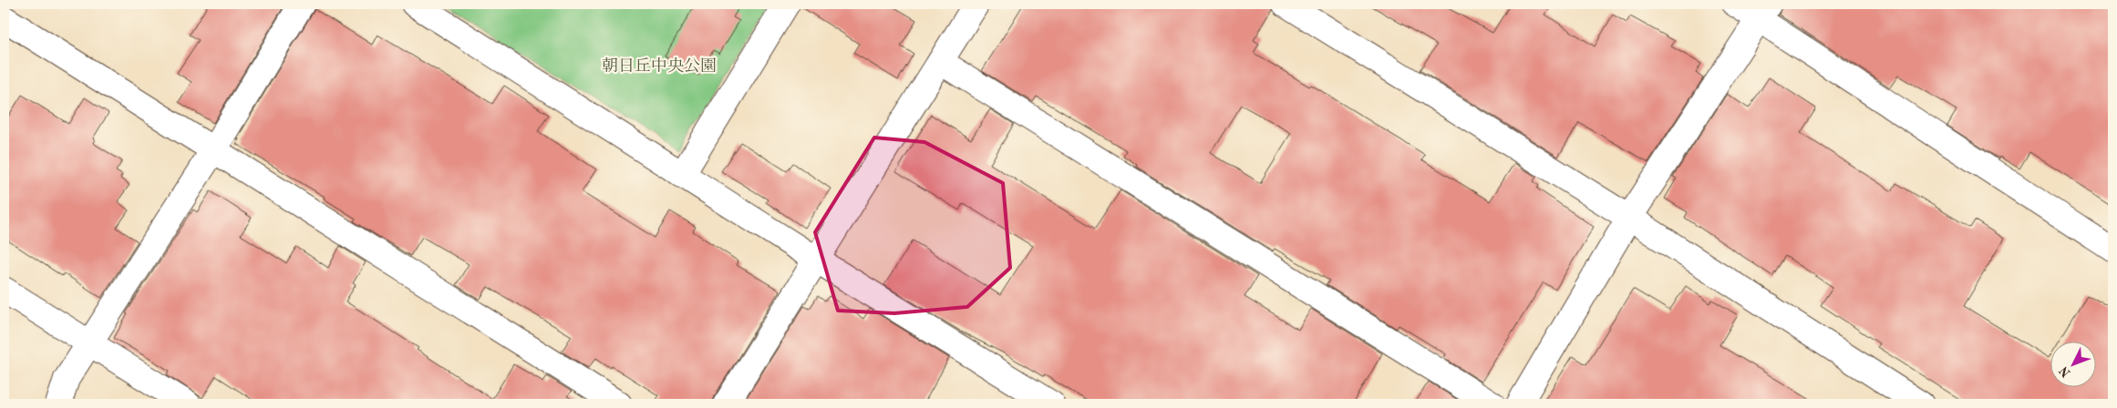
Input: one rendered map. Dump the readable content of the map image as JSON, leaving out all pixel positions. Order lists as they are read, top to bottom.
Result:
{
  "parks": ["朝日丘中央公園"],
  "north": "bottom left"
}
